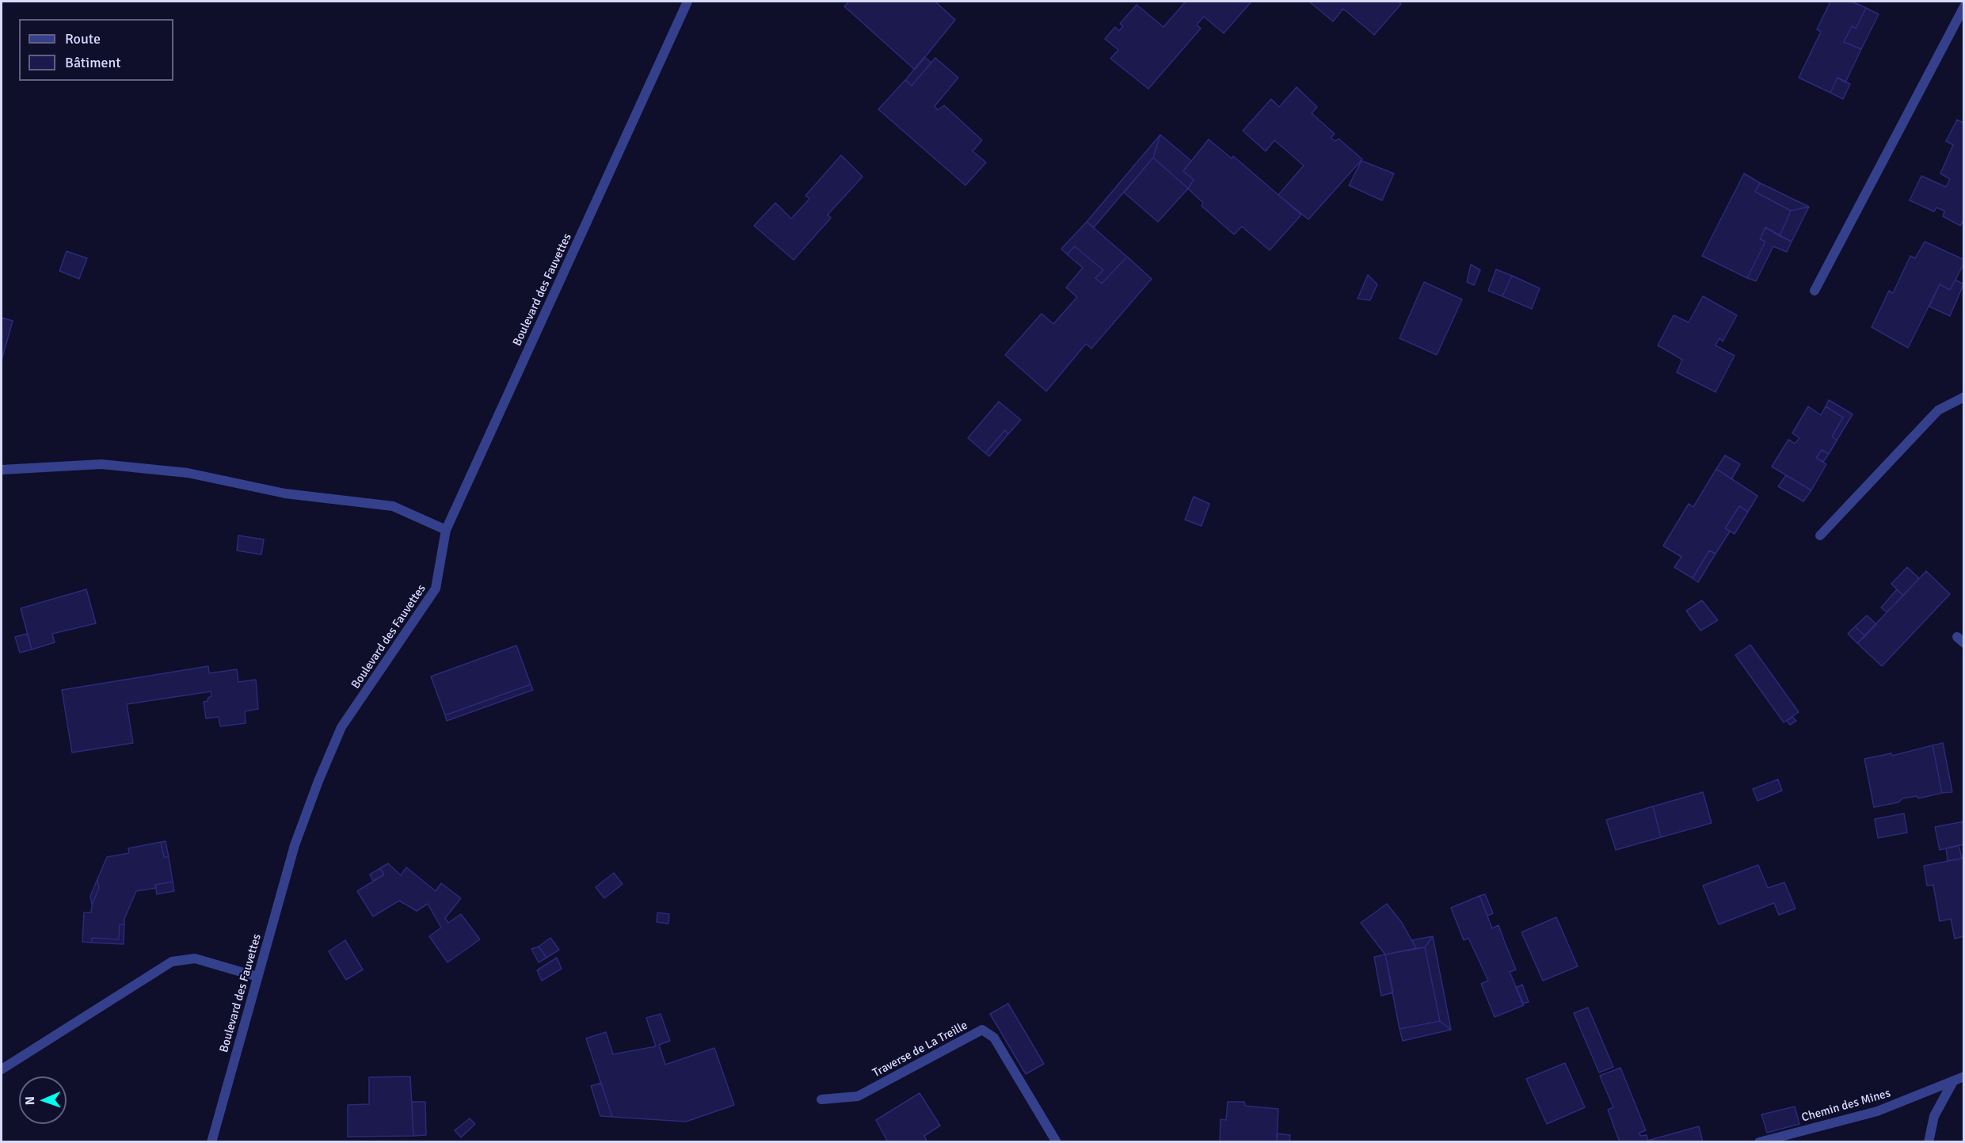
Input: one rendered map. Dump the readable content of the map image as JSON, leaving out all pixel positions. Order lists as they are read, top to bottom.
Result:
{
  "streets": {
    "street": ["Boulevard des Fauvettes", "Traverse de La Treille", "Chemin des Mines"]
  },
  "legend": ["Route", "Bâtiment"],
  "north": "left"
}
